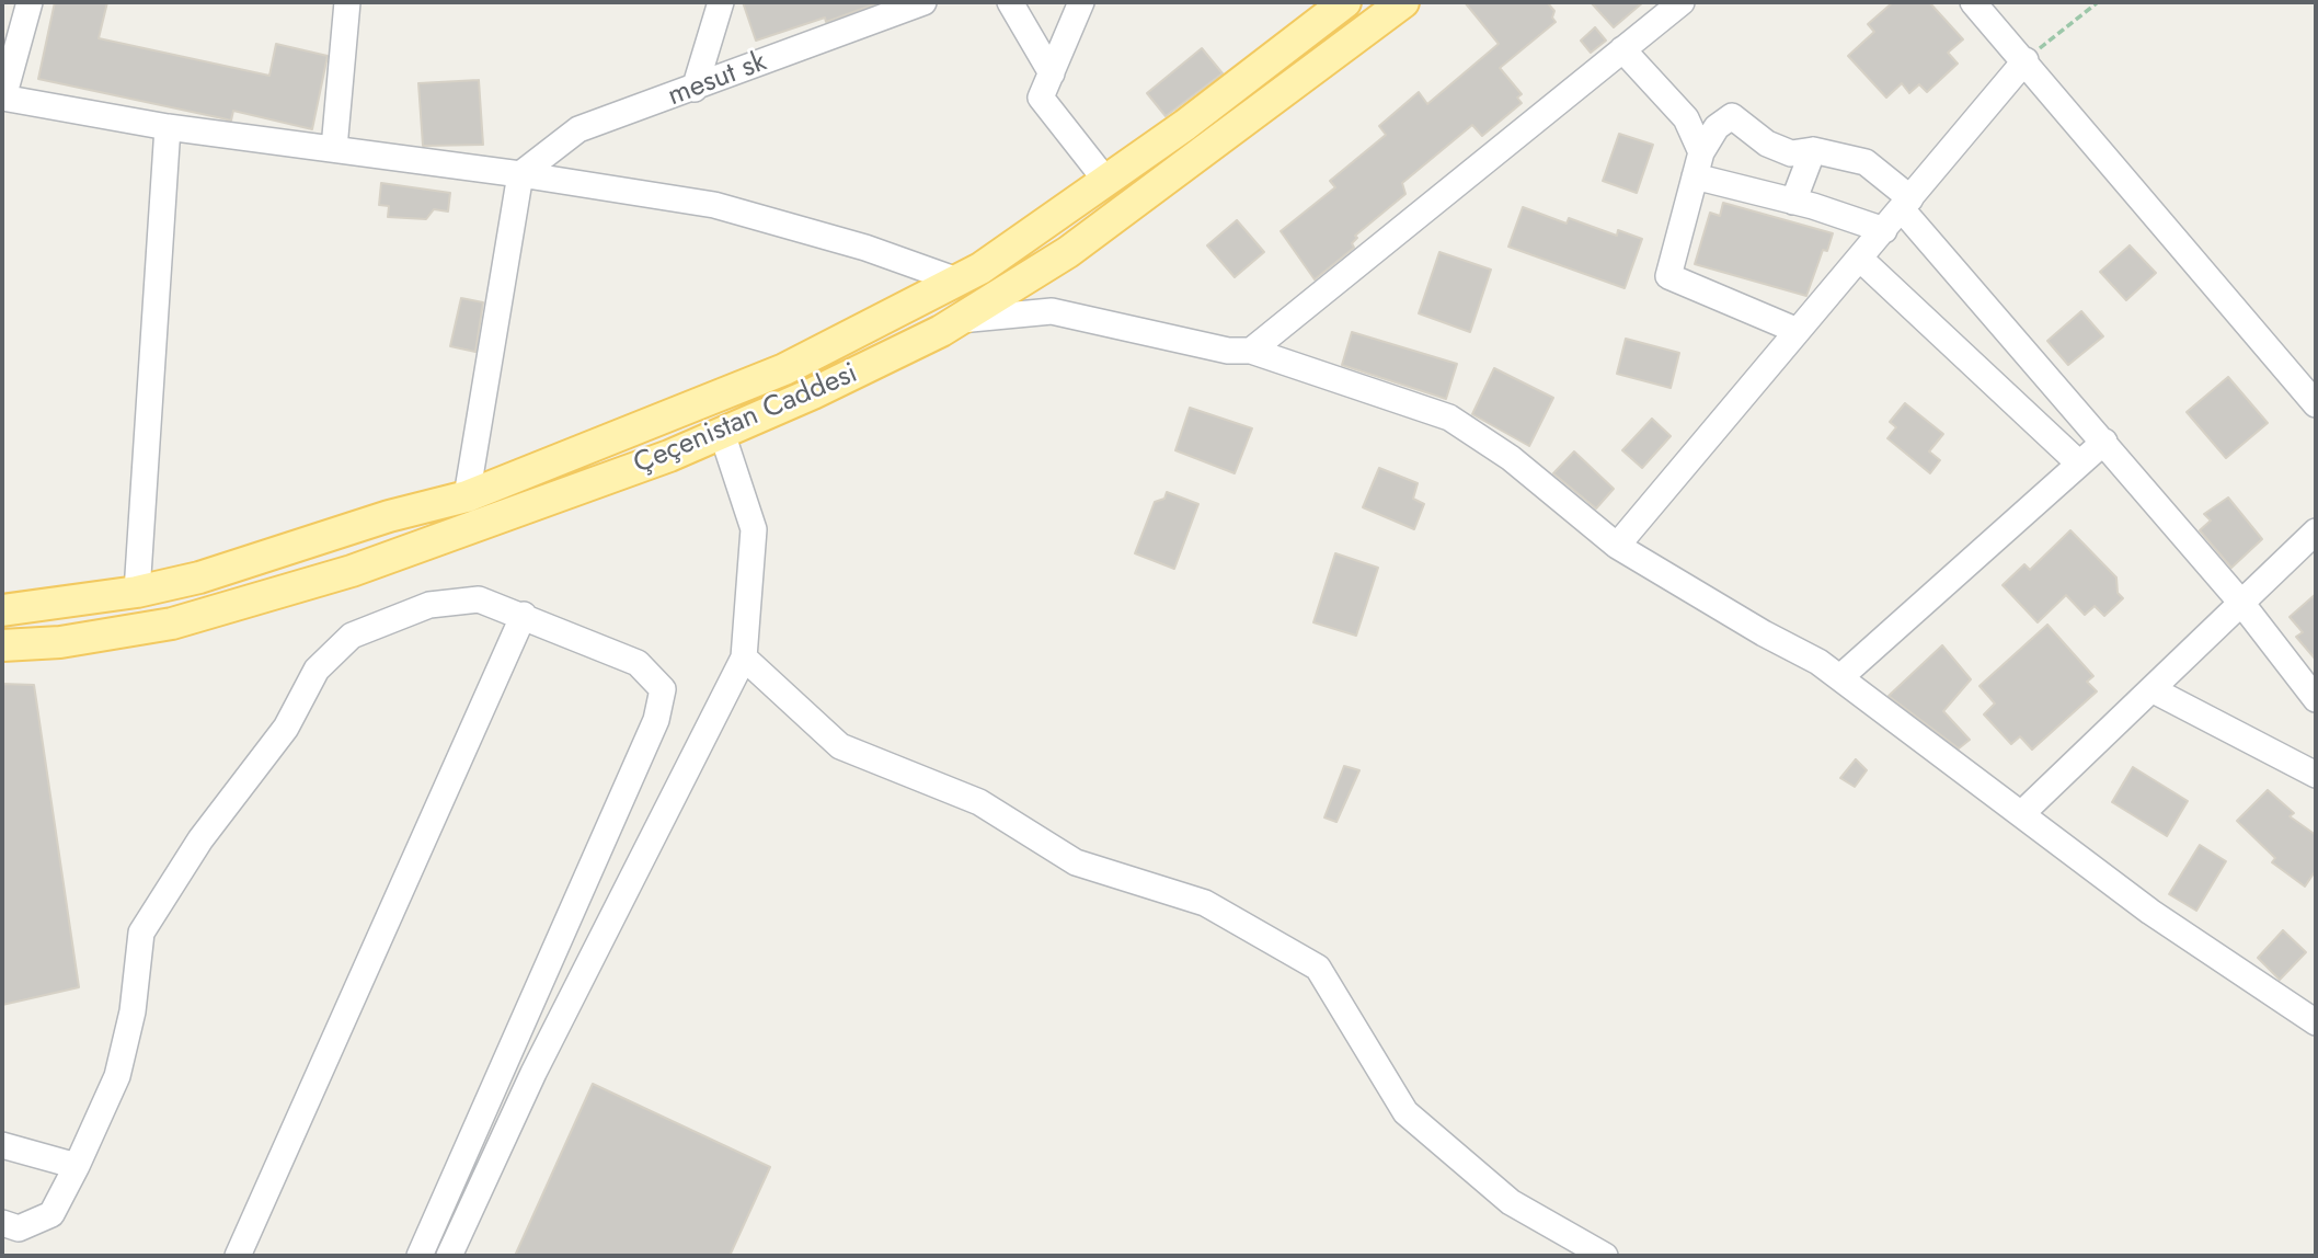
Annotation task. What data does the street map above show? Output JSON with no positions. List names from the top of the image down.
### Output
{
  "streets": {
    "main road": ["Çeçenistan Caddesi"],
    "street": ["mesut sk"]
  }
}
